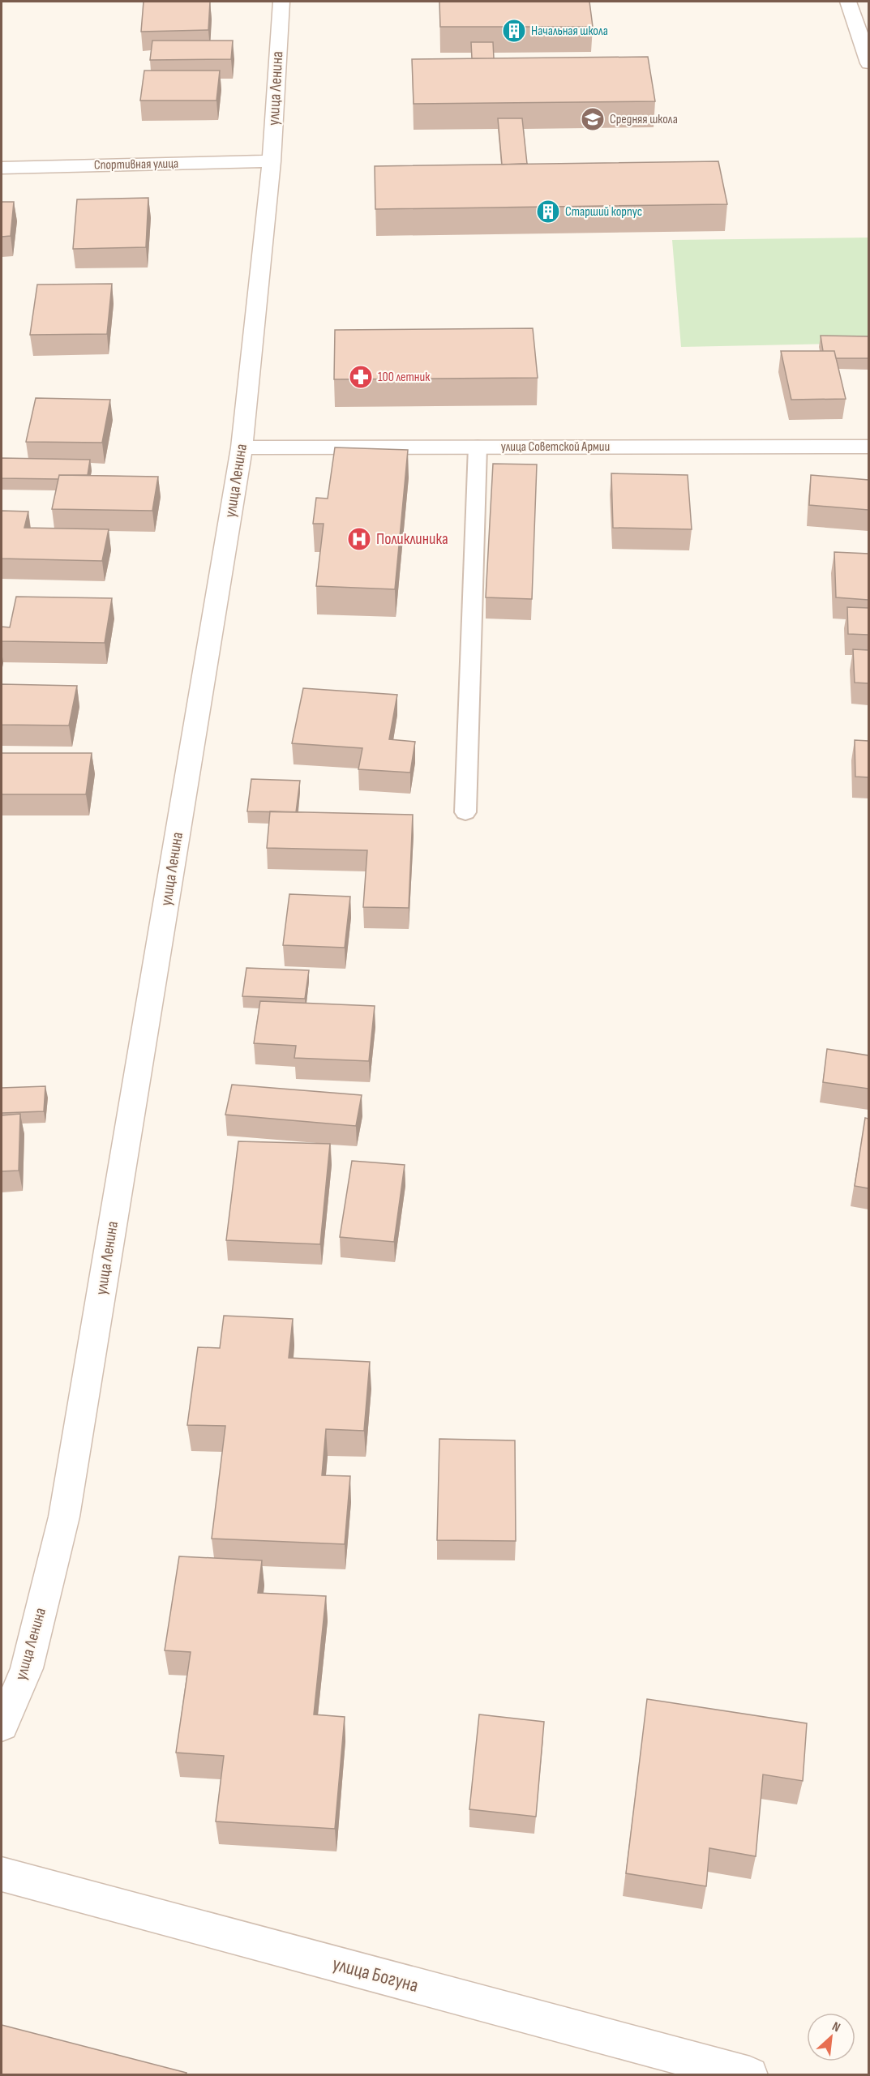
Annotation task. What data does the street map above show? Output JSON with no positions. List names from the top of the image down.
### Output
{
  "streets": {
    "street": [
      "улица Ленина",
      "Спортивная улица",
      "улица Советской Армии",
      "улица Богуна"
    ]
  },
  "crossings": [
    ["улица Ленина", "Спортивная улица"],
    ["улица Ленина", "улица Советской Армии"]
  ],
  "places": {
    "building": ["Начальная школа", "Старший корпус"],
    "school or university": ["Средняя школа"],
    "pharmacy": ["100 летник"],
    "hospital": ["Поликлиника"]
  },
  "north": "top right"
}
